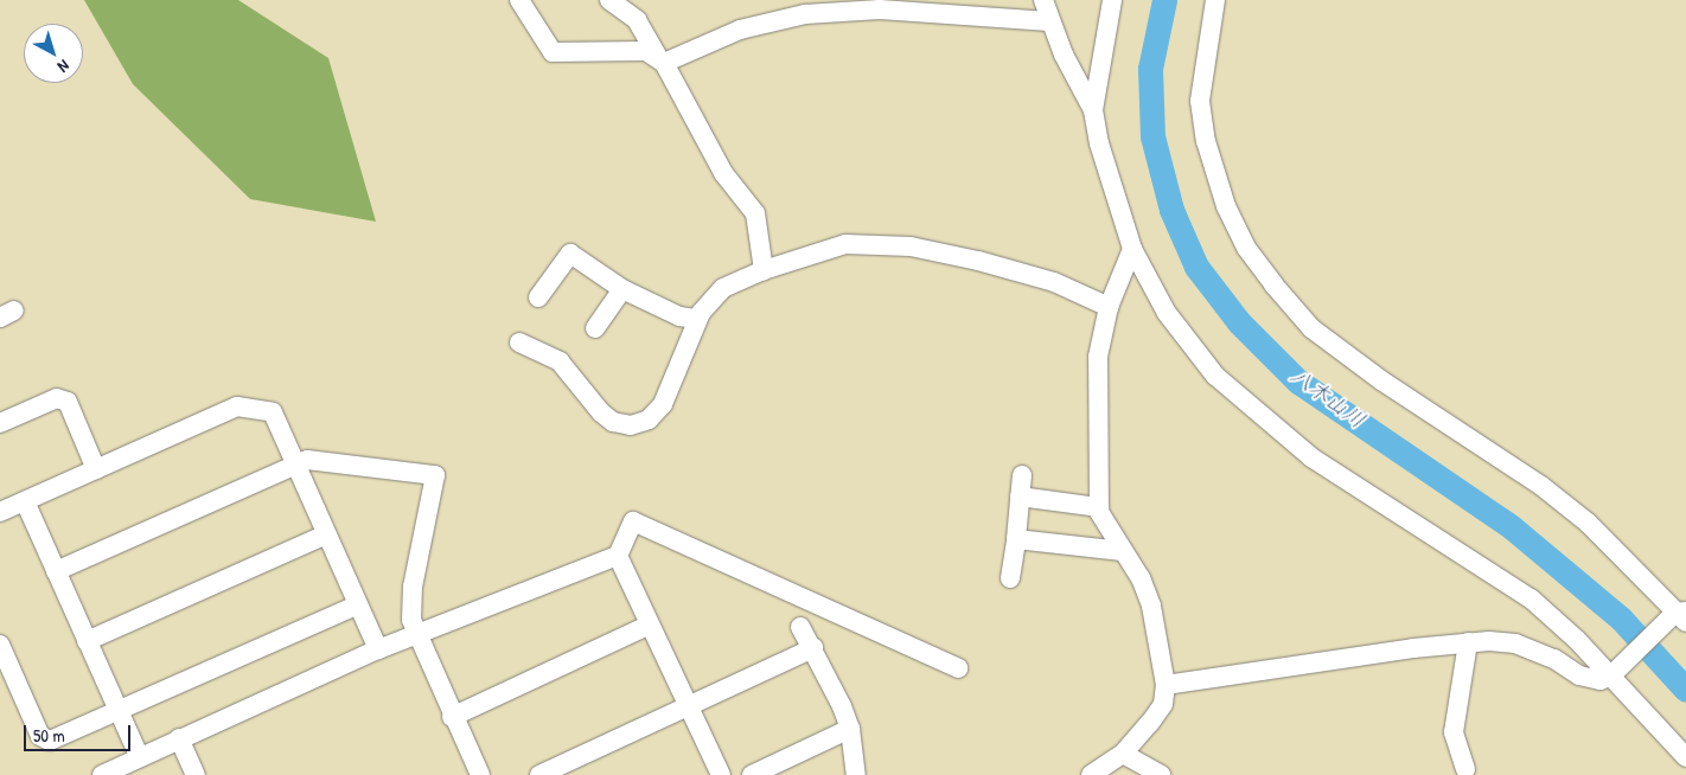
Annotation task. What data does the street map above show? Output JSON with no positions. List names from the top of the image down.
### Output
{
  "water": ["八木山川"],
  "scale_bar": "50 m",
  "north": "bottom right"
}
